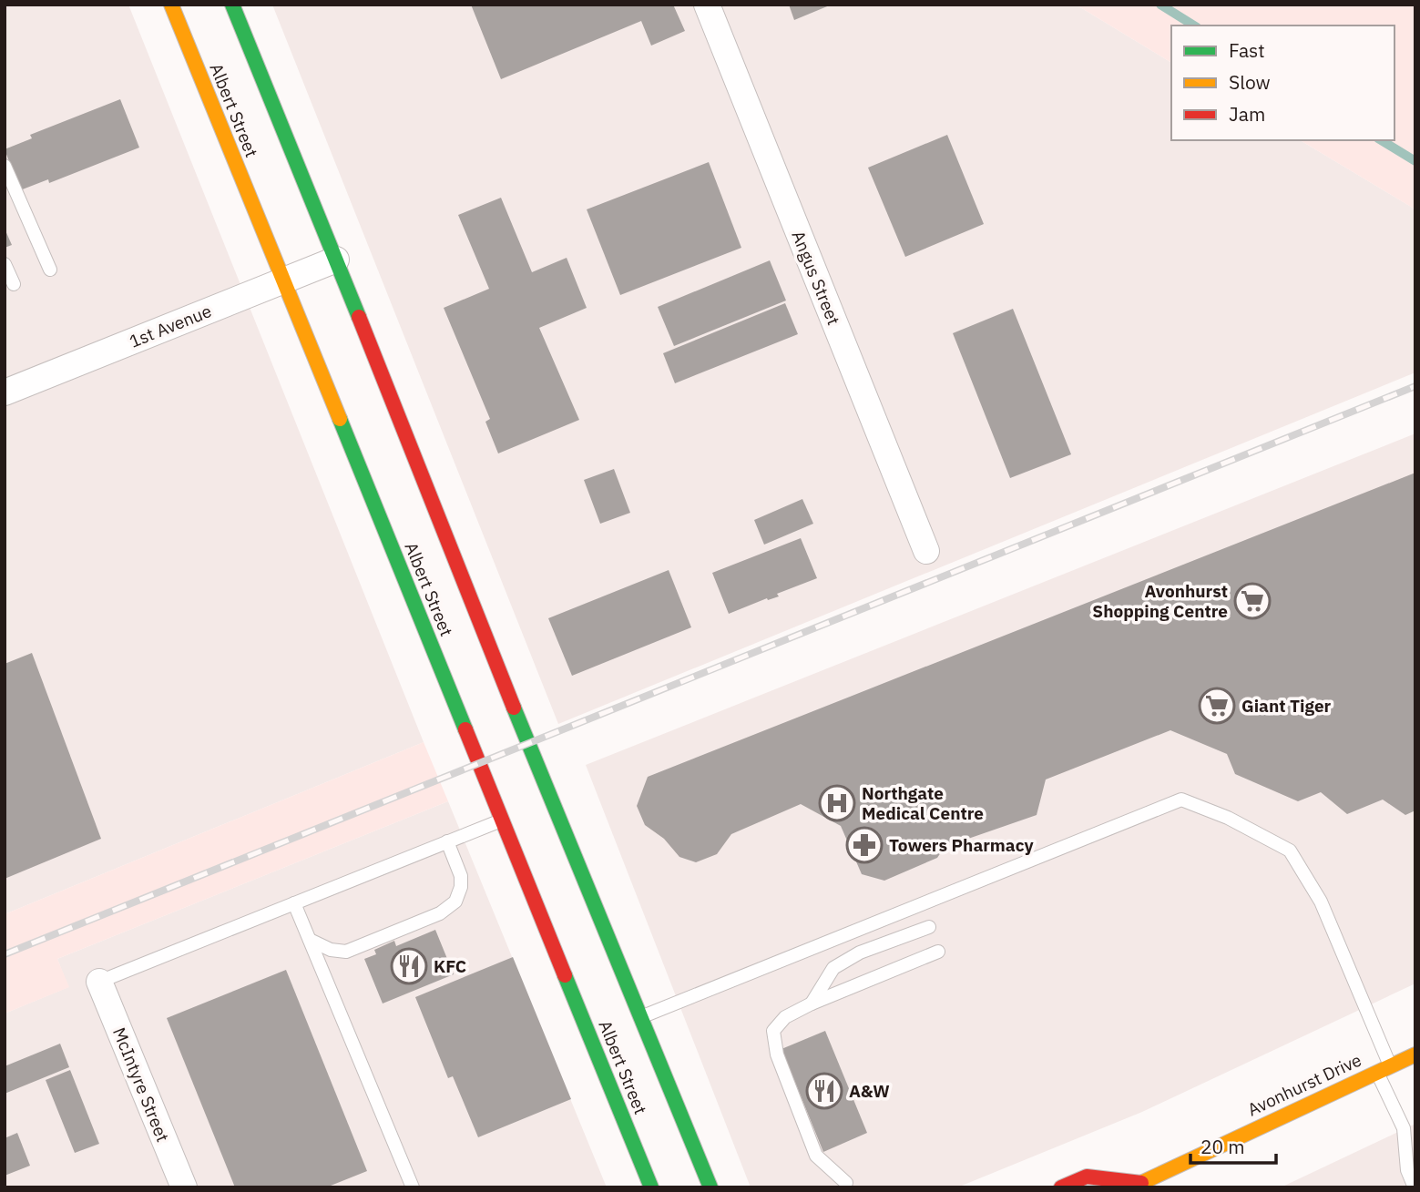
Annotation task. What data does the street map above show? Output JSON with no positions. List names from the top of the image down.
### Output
{
  "streets": {
    "main road": ["Albert Street", "Avonhurst Drive"],
    "street": ["Angus Street", "1st Avenue", "McIntyre Street"]
  },
  "crossings": [
    ["Albert Street", "1st Avenue"]
  ],
  "places": {
    "supermarket": ["Avonhurst Shopping Centre", "Giant Tiger"],
    "hospital": ["Northgate Medical Centre"],
    "pharmacy": ["Towers Pharmacy"],
    "restaurant": ["KFC", "A&W"]
  },
  "legend": ["Fast", "Slow", "Jam"],
  "scale_bar": "20 m"
}
